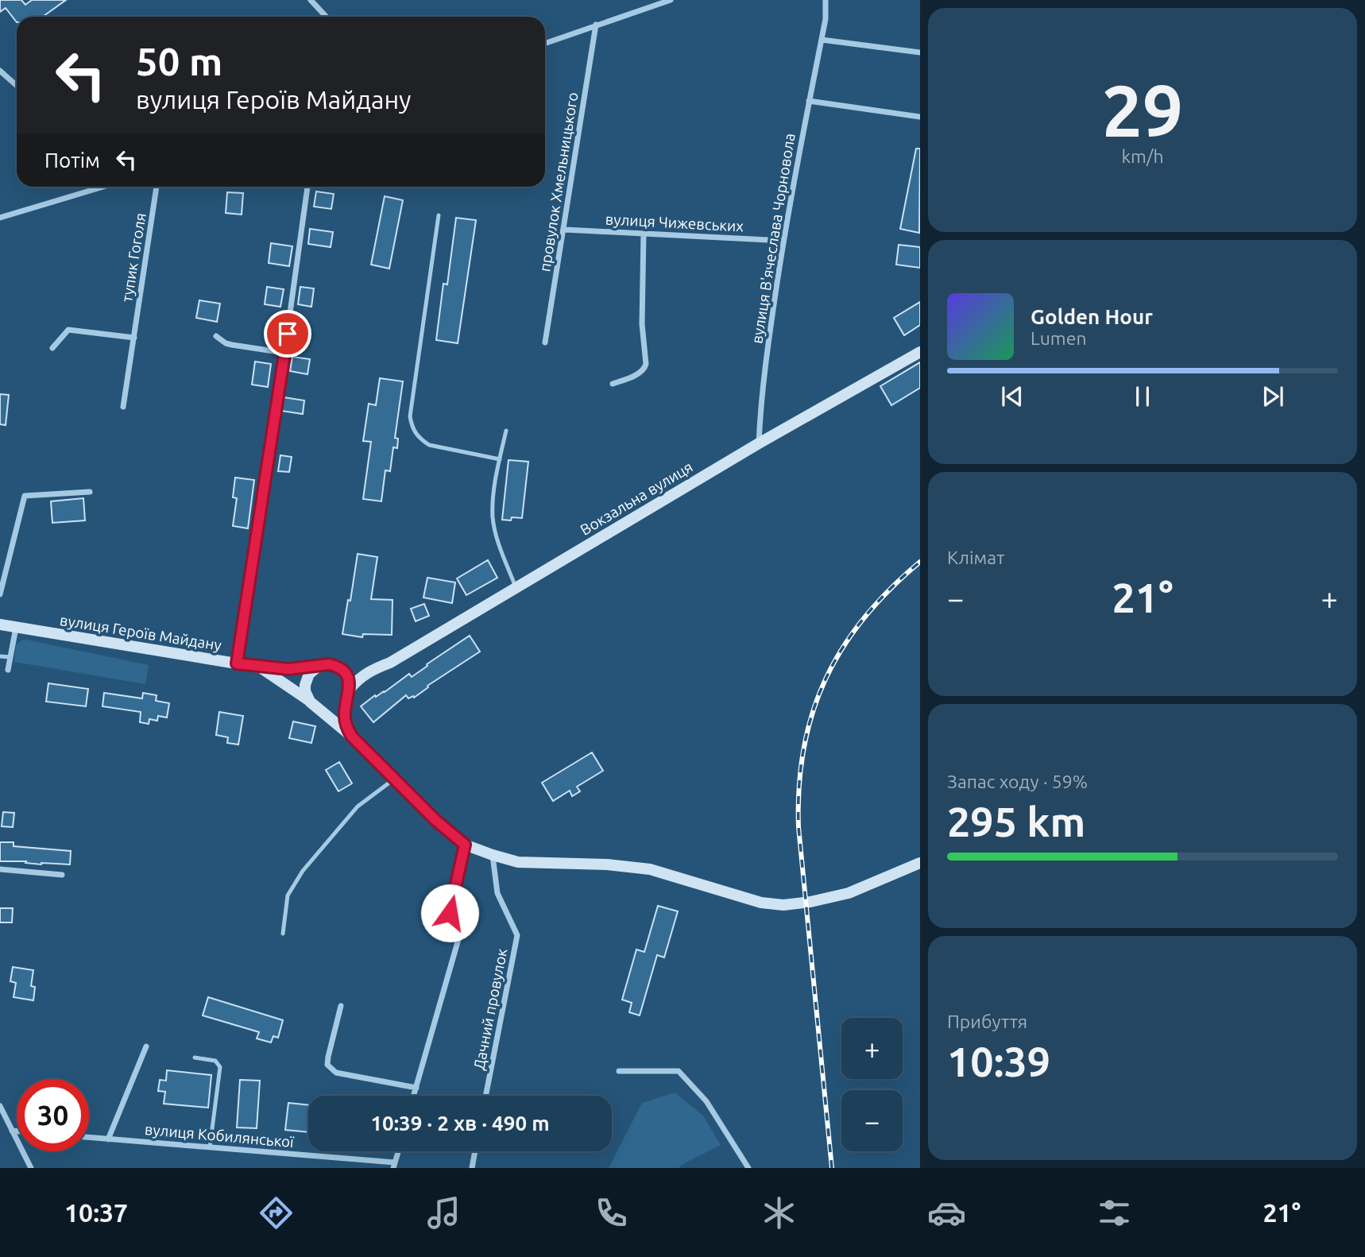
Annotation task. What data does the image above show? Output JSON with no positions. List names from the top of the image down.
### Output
{
  "streets": {
    "street": [
      "провулок Хмельницького",
      "вулиця Чижевських",
      "вулиця В'ячеслава Чорновола",
      "тупик Гоголя",
      "Вокзальна вулиця",
      "вулиця Героїв Майдану",
      "Дачний провулок",
      "вулиця Кобилянської"
    ]
  },
  "crossings": [
    ["провулок Хмельницького", "вулиця Чижевських"],
    ["вулиця Чижевських", "вулиця В'ячеслава Чорновола"],
    ["вулиця В'ячеслава Чорновола", "Вокзальна вулиця"],
    ["Вокзальна вулиця", "вулиця Героїв Майдану"],
    ["вулиця Героїв Майдану", "Дачний провулок"]
  ],
  "page": {
    "tile": [
      ["29", "km/h"],
      "Клімат",
      ["Запас ходу · 59%", "295 km"],
      ["Прибуття", "10:39"]
    ],
    "turn": ["50 m", "вулиця Героїв Майдану"],
    "then": "Потім",
    "song": ["Golden Hour", "Lumen"],
    "heat": ["−", "21°", "+"],
    "map_buttons": ["+", "−"],
    "limit": "30",
    "trip": "10:39 · 2 хв · 490 m",
    "tabs": ["10:37", "21°"]
  }
}
